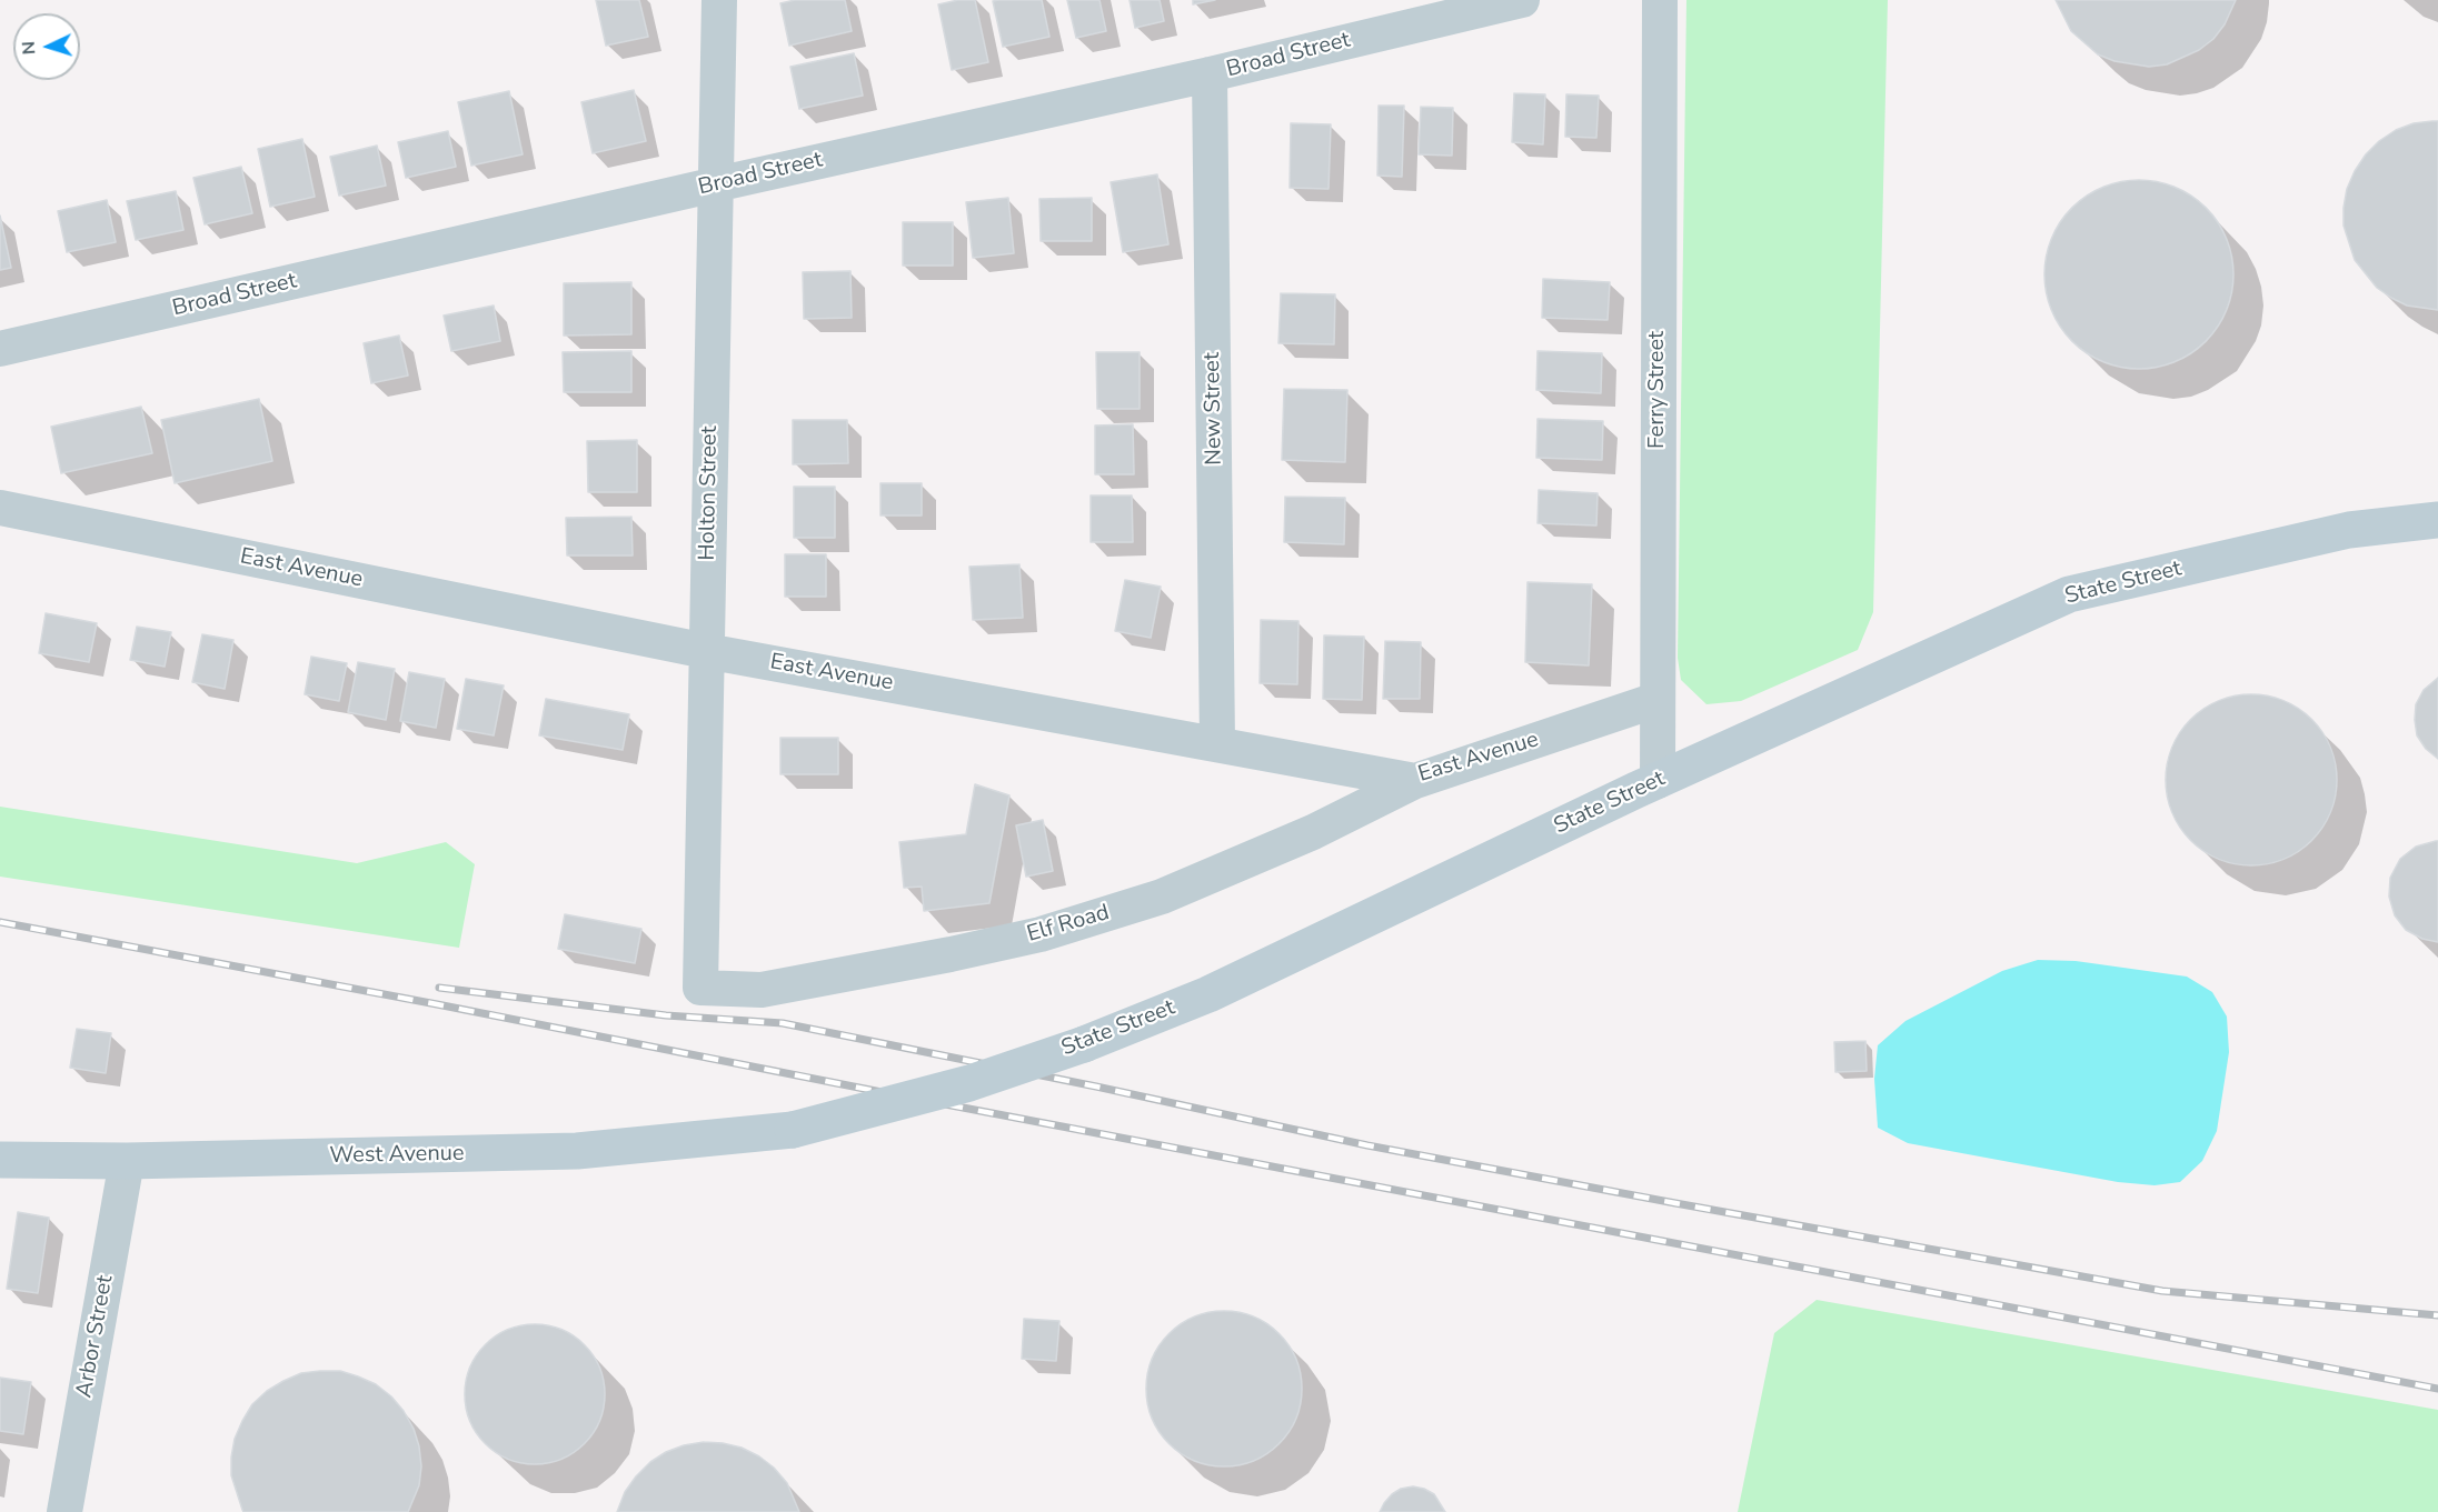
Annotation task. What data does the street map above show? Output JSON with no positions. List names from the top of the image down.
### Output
{
  "streets": {
    "street": [
      "Broad Street",
      "Ferry Street",
      "New Street",
      "Holton Street",
      "East Avenue",
      "State Street",
      "Elf Road",
      "West Avenue",
      "Arbor Street"
    ]
  },
  "crossings": [
    ["Broad Street", "New Street"],
    ["Broad Street", "Holton Street"],
    ["Ferry Street", "East Avenue"],
    ["Ferry Street", "State Street"],
    ["New Street", "East Avenue"],
    ["Holton Street", "East Avenue"],
    ["Holton Street", "Elf Road"],
    ["East Avenue", "Elf Road"],
    ["State Street", "West Avenue"],
    ["West Avenue", "Arbor Street"]
  ],
  "north": "left"
}
